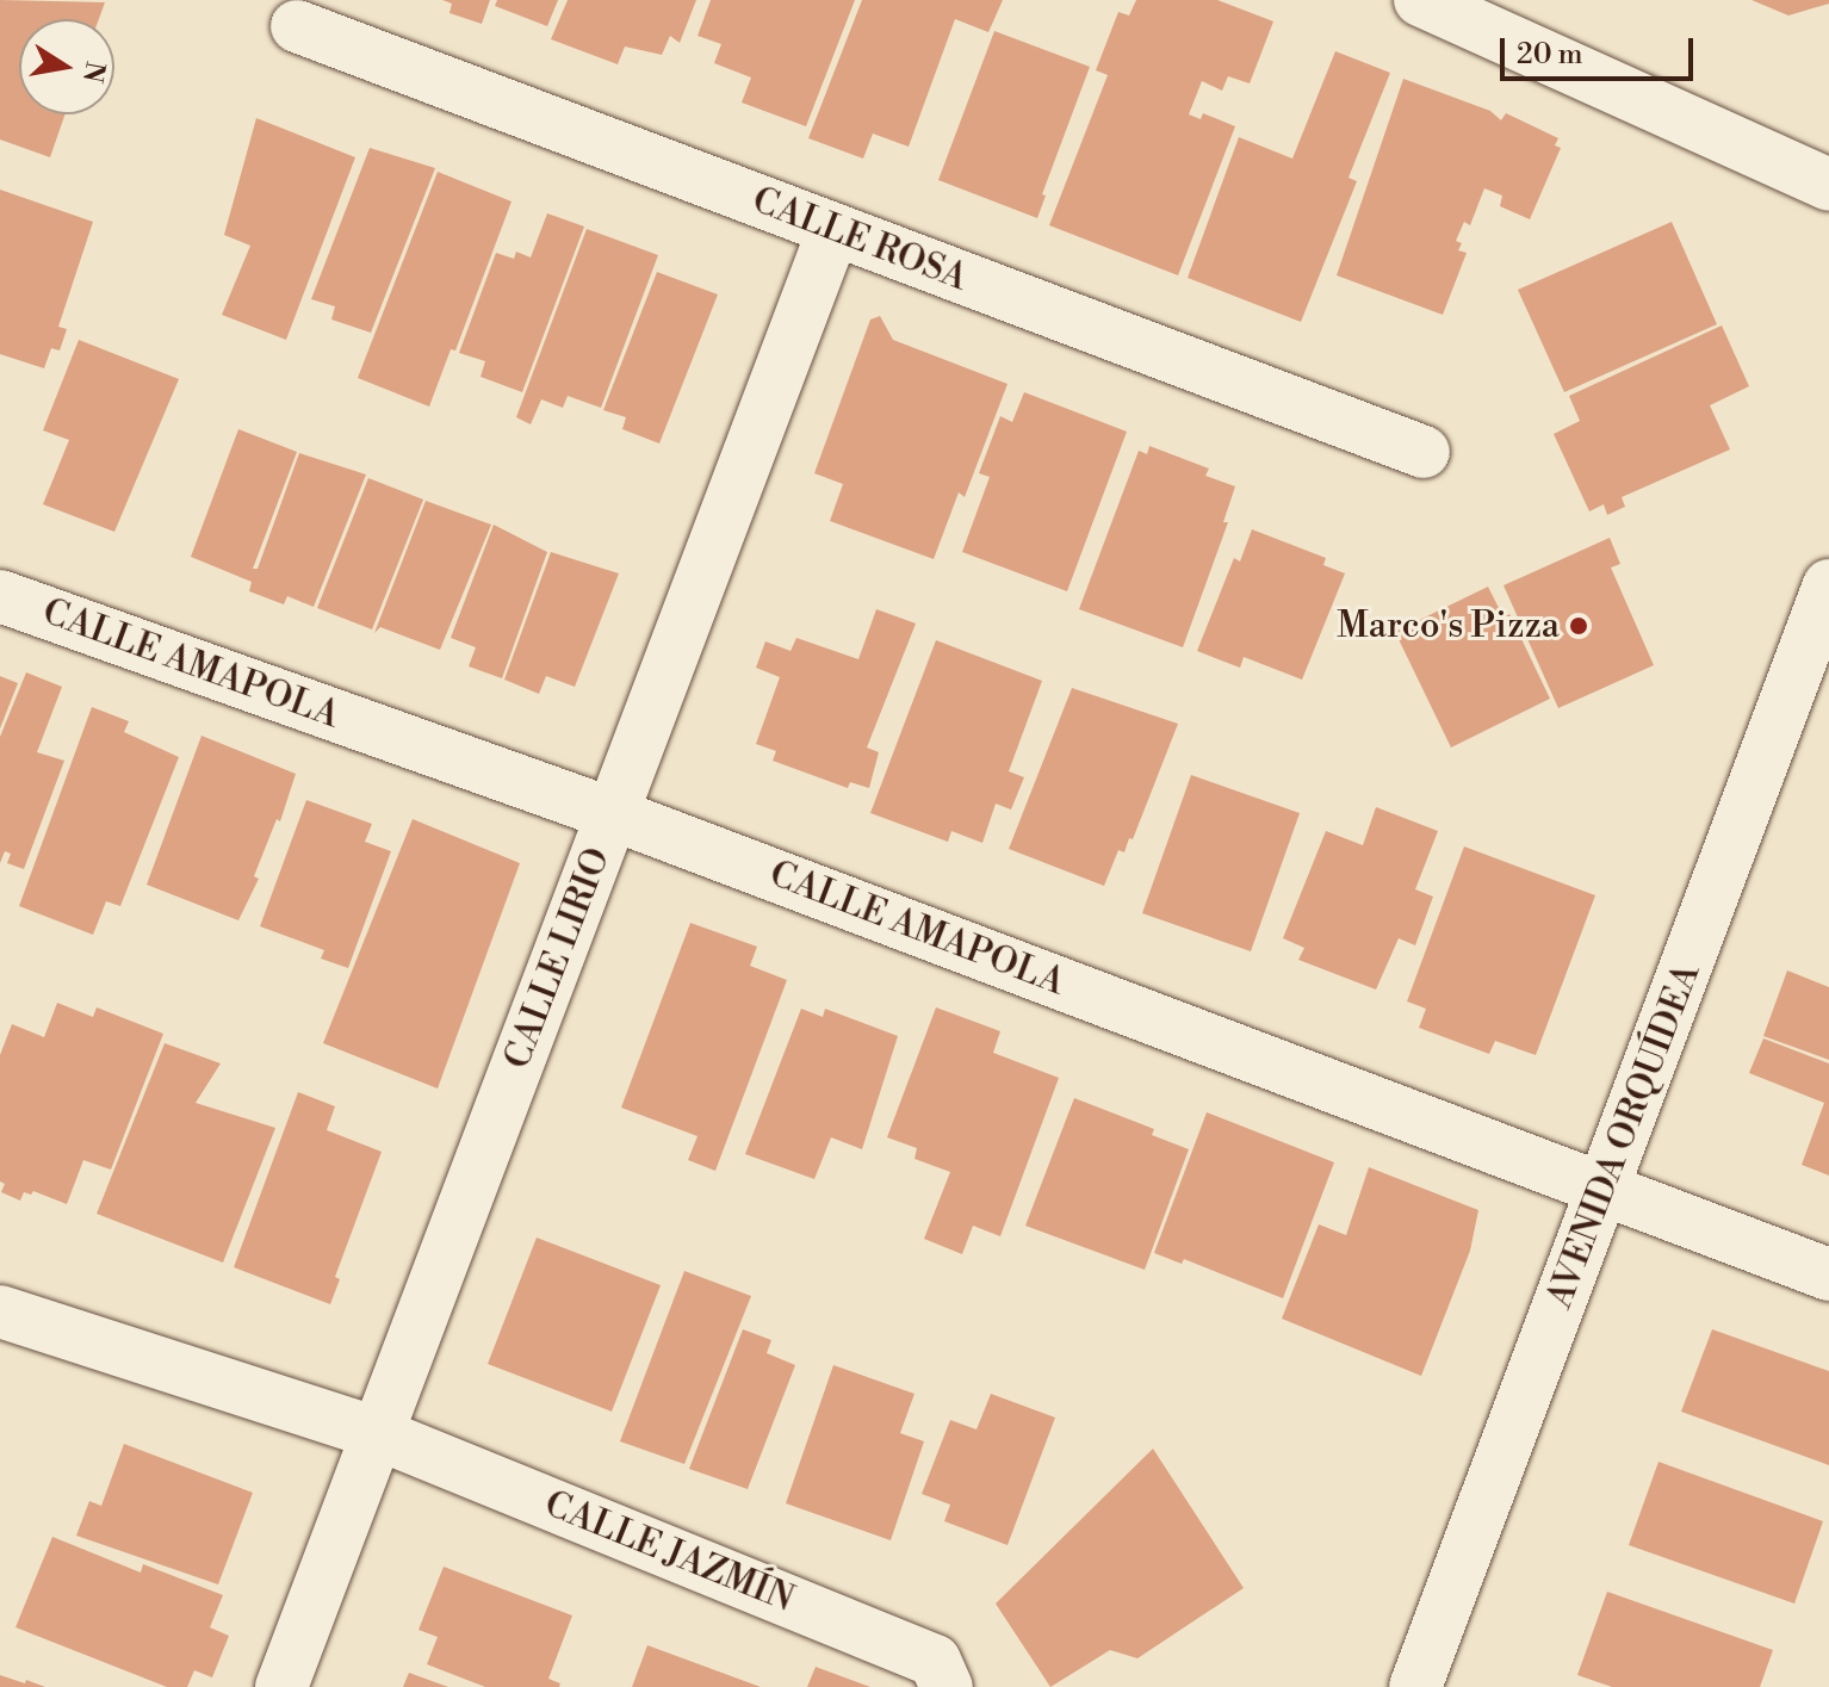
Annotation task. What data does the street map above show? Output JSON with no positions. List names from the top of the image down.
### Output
{
  "streets": {
    "street": [
      "CALLE ROSA",
      "CALLE AMAPOLA",
      "CALLE LIRIO",
      "AVENIDA ORQUÍDEA",
      "CALLE JAZMÍN"
    ]
  },
  "crossings": [
    ["CALLE ROSA", "CALLE LIRIO"],
    ["CALLE AMAPOLA", "CALLE LIRIO"],
    ["CALLE AMAPOLA", "AVENIDA ORQUÍDEA"],
    ["CALLE LIRIO", "CALLE JAZMÍN"]
  ],
  "places": ["Marco's Pizza"],
  "scale_bar": "20 m",
  "north": "right"
}
